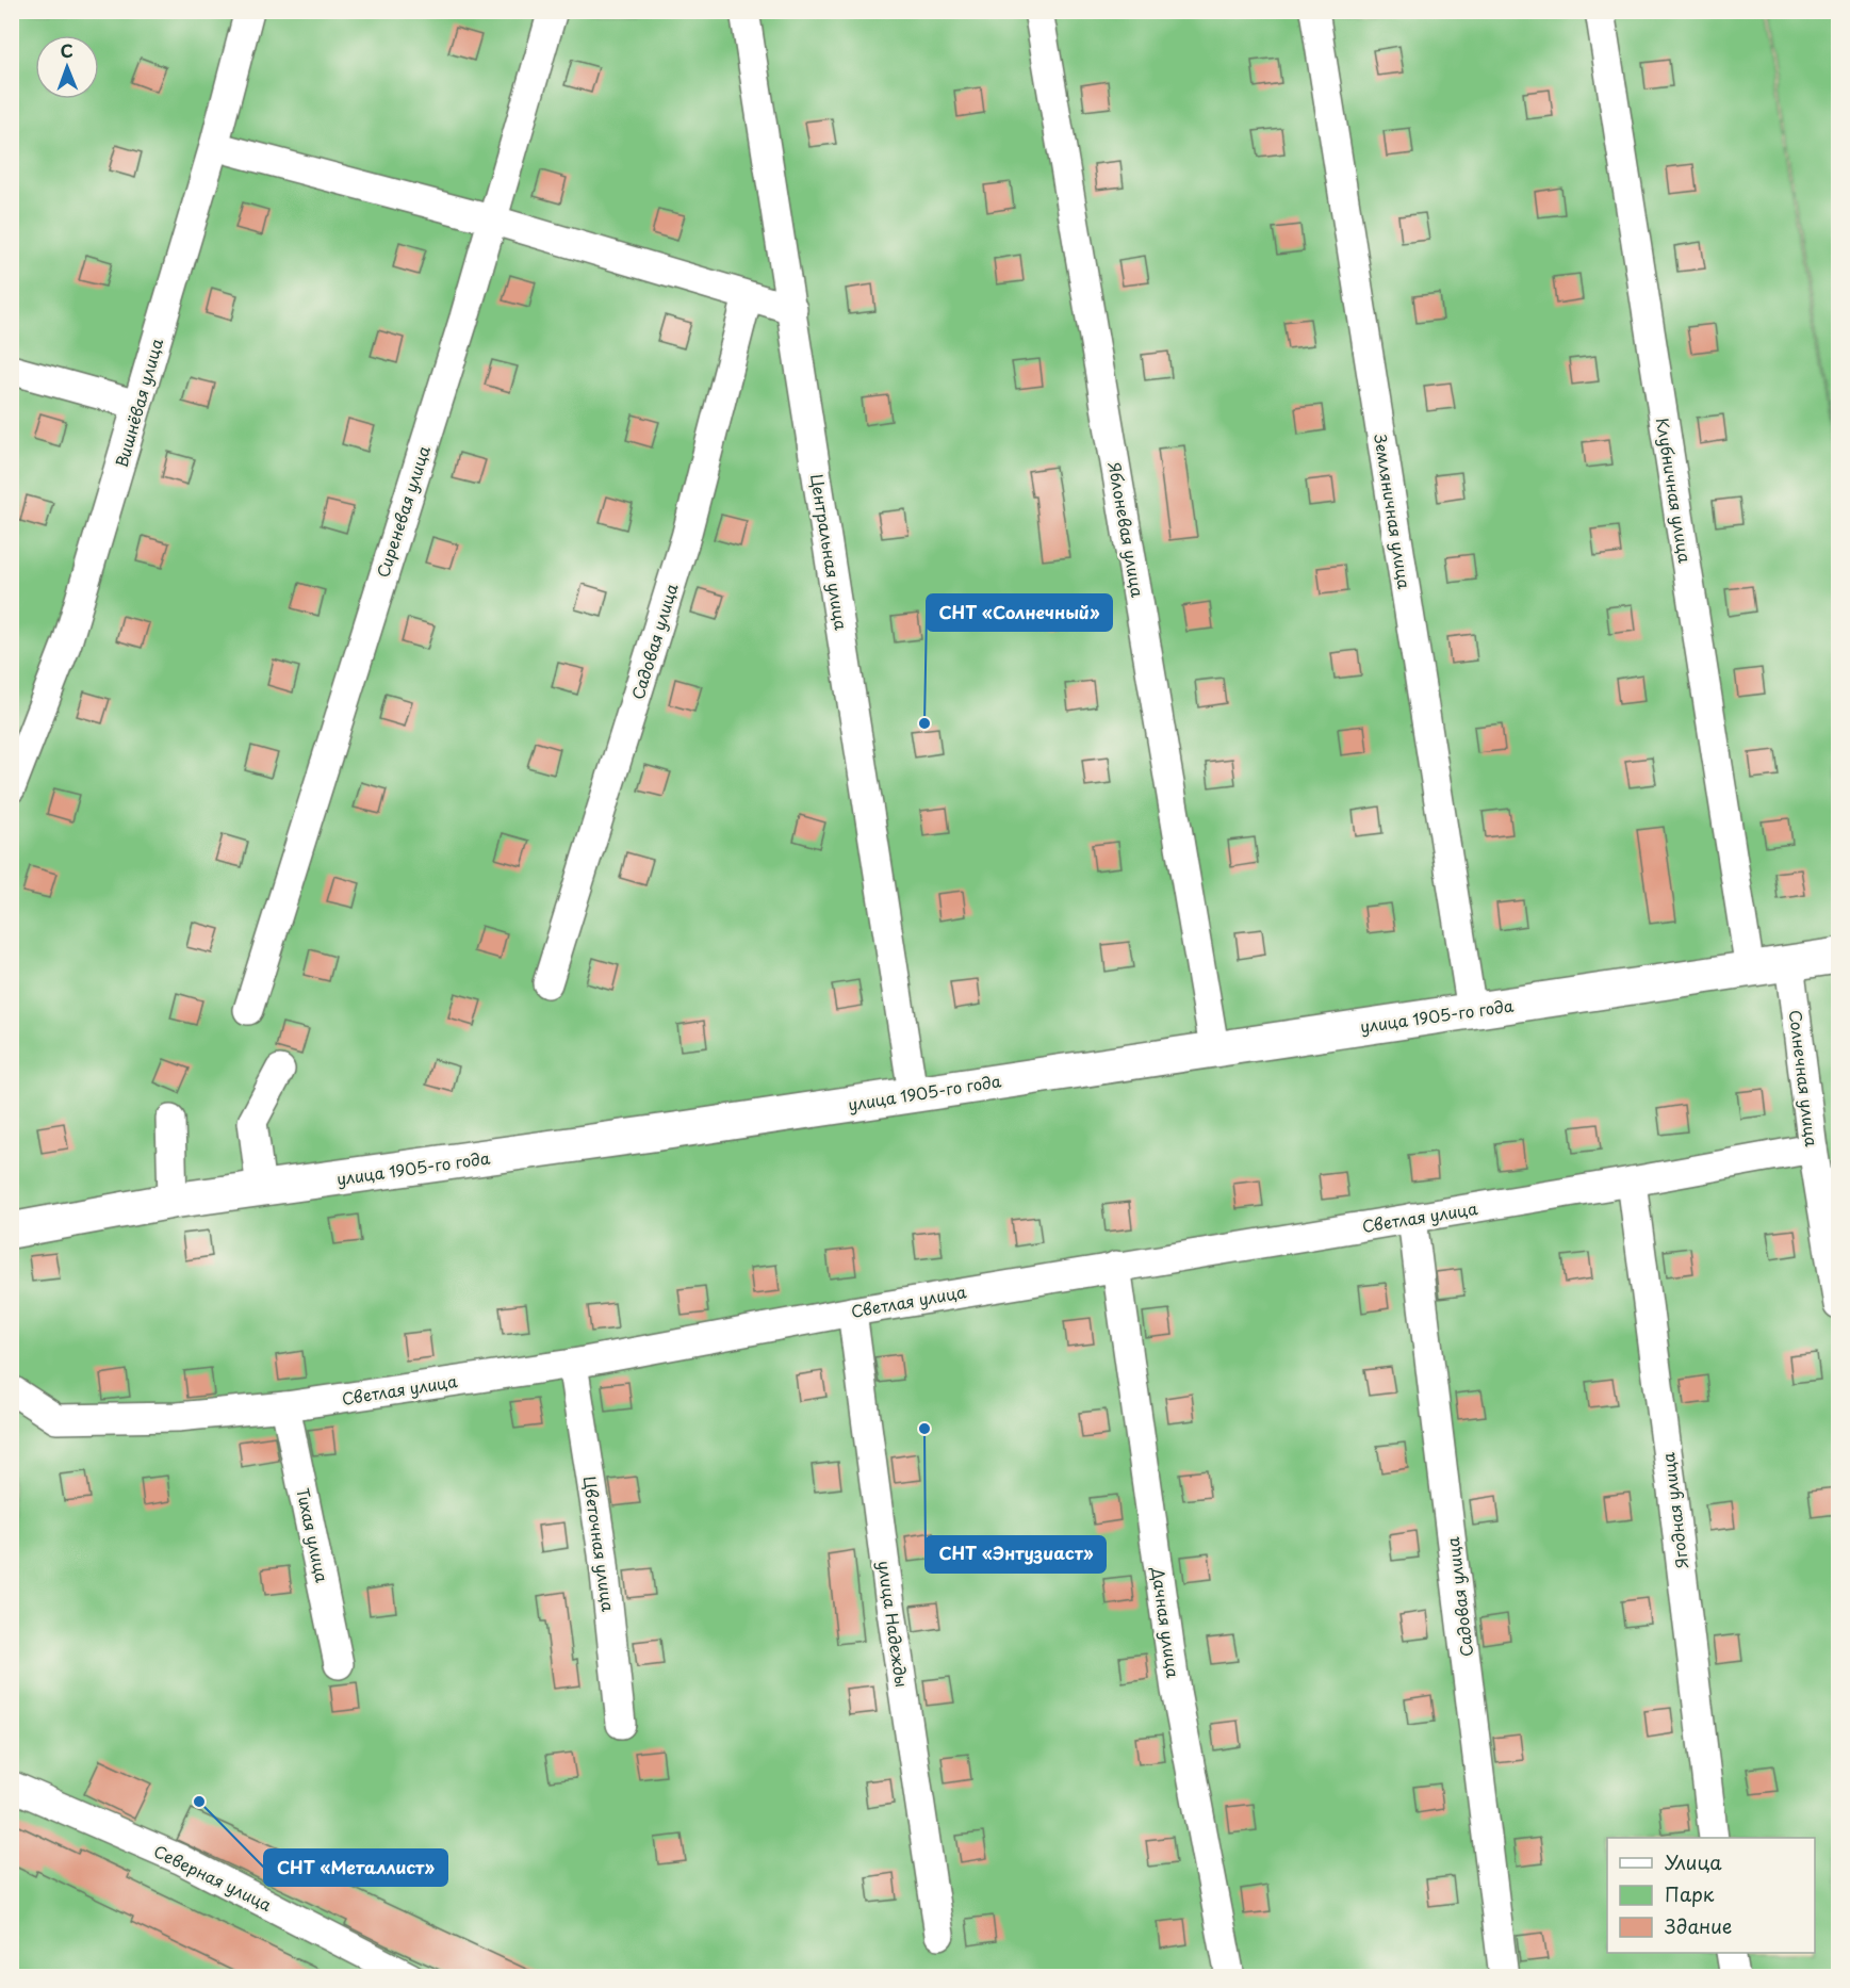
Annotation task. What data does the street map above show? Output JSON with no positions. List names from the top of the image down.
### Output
{
  "streets": {
    "street": [
      "Вишнёвая улица",
      "Клубничная улица",
      "Сиреневая улица",
      "Земляничная улица",
      "Яблоневая улица",
      "Центральная улица",
      "Садовая улица",
      "улица 1905-го года",
      "Солнечная улица",
      "Светлая улица",
      "Ягодная улица",
      "Тихая улица",
      "Цветочная улица",
      "Дачная улица",
      "улица Надежды",
      "Северная улица"
    ]
  },
  "crossings": [
    ["Клубничная улица", "улица 1905-го года"],
    ["Земляничная улица", "улица 1905-го года"],
    ["Яблоневая улица", "улица 1905-го года"],
    ["Центральная улица", "улица 1905-го года"],
    ["Садовая улица", "Светлая улица"],
    ["улица 1905-го года", "Солнечная улица"],
    ["Солнечная улица", "Светлая улица"],
    ["Светлая улица", "Ягодная улица"],
    ["Светлая улица", "Тихая улица"],
    ["Светлая улица", "Цветочная улица"],
    ["Светлая улица", "Дачная улица"],
    ["Светлая улица", "улица Надежды"]
  ],
  "places": ["СНТ «Солнечный»", "СНТ «Энтузиаст»", "СНТ «Металлист»"],
  "legend": ["Улица", "Парк", "Здание"],
  "north": "top"
}
